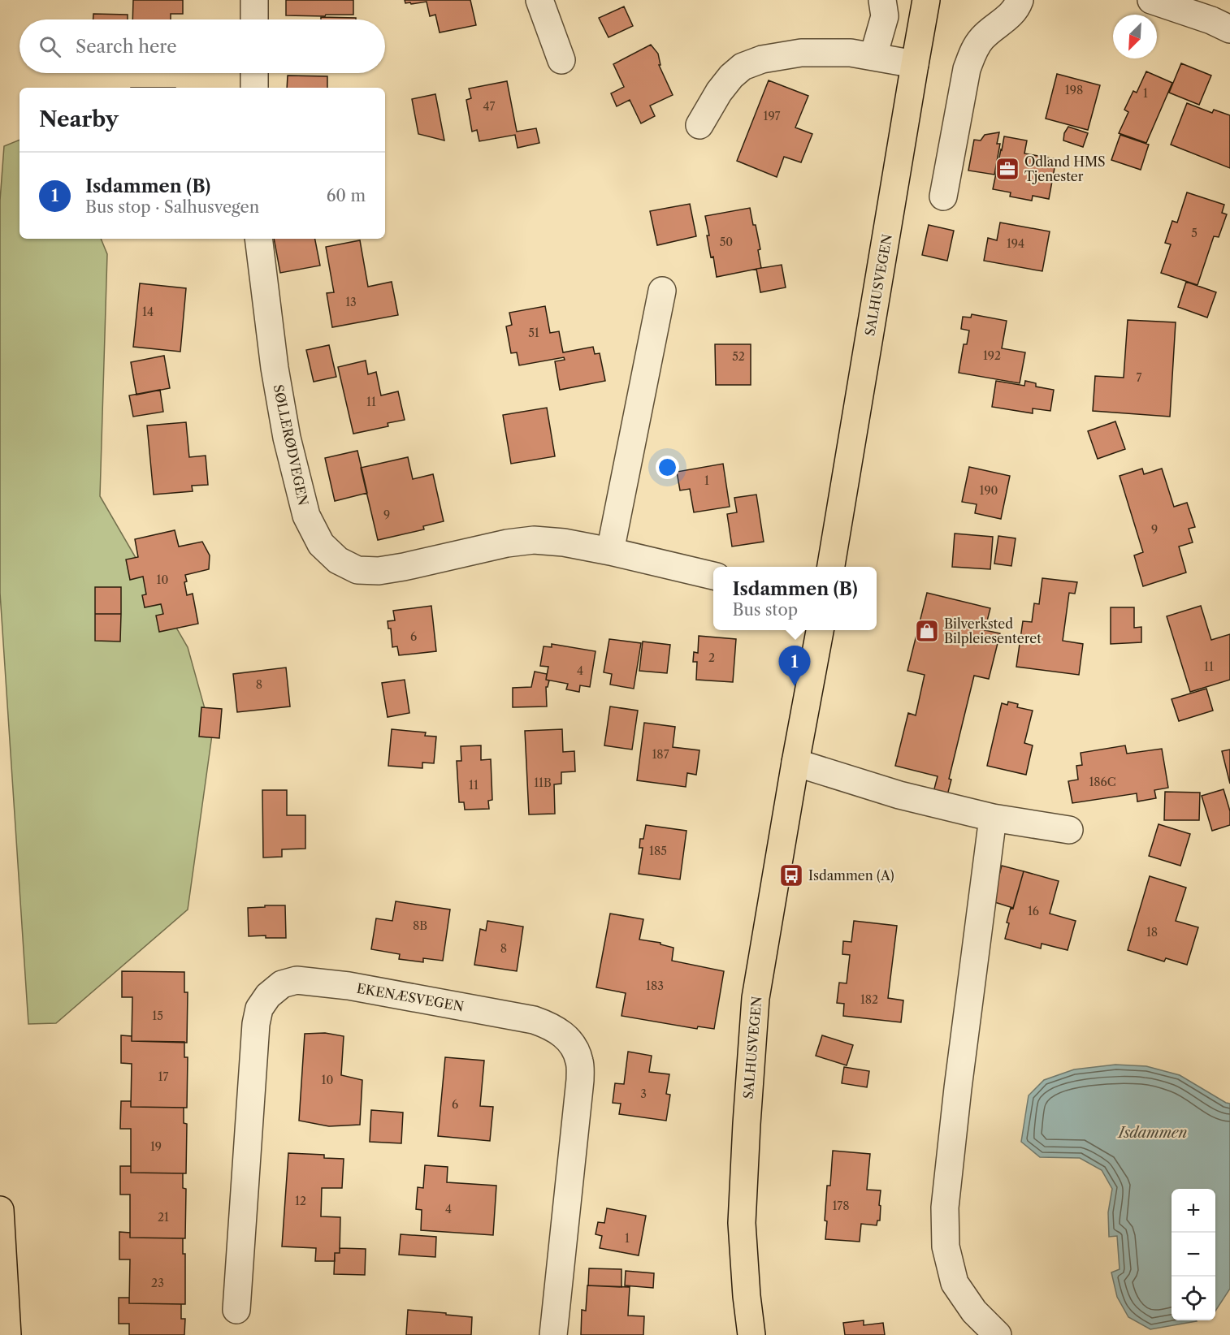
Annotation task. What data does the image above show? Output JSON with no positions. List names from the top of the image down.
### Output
{
  "streets": {
    "main road": ["SALHUSVEGEN"],
    "street": ["SØLLERØDVEGEN", "EKENÆSVEGEN"]
  },
  "water": ["Isdammen"],
  "places": {
    "office": ["Odland HMS Tjenester"],
    "shop": ["Bilverksted Bilpleiesenteret"],
    "bus stop": ["Isdammen (A)"]
  },
  "house_numbers": [
    "198",
    "1",
    "47",
    "197",
    "5",
    "50",
    "194",
    "13",
    "14",
    "51",
    "192",
    "52",
    "7",
    "11",
    "1",
    "190",
    "9",
    "9",
    "10",
    "6",
    "2",
    "11",
    "4",
    "8",
    "187",
    "186C",
    "11B",
    "11",
    "185",
    "16",
    "8B",
    "18",
    "8",
    "183",
    "182",
    "15",
    "17",
    "10",
    "3",
    "6",
    "19",
    "12",
    "178",
    "4",
    "21",
    "1",
    "23"
  ],
  "north": "bottom left",
  "page": {
    "search": "Search here",
    "heading": "Nearby",
    "list": [
      {
        "mark": "1",
        "name": "Isdammen (B)",
        "note": "Bus stop · Salhusvegen",
        "value": "60 m"
      }
    ],
    "popup": ["Isdammen (B)", "Bus stop"],
    "pins": "1",
    "map_buttons": ["+", "−"]
  }
}
